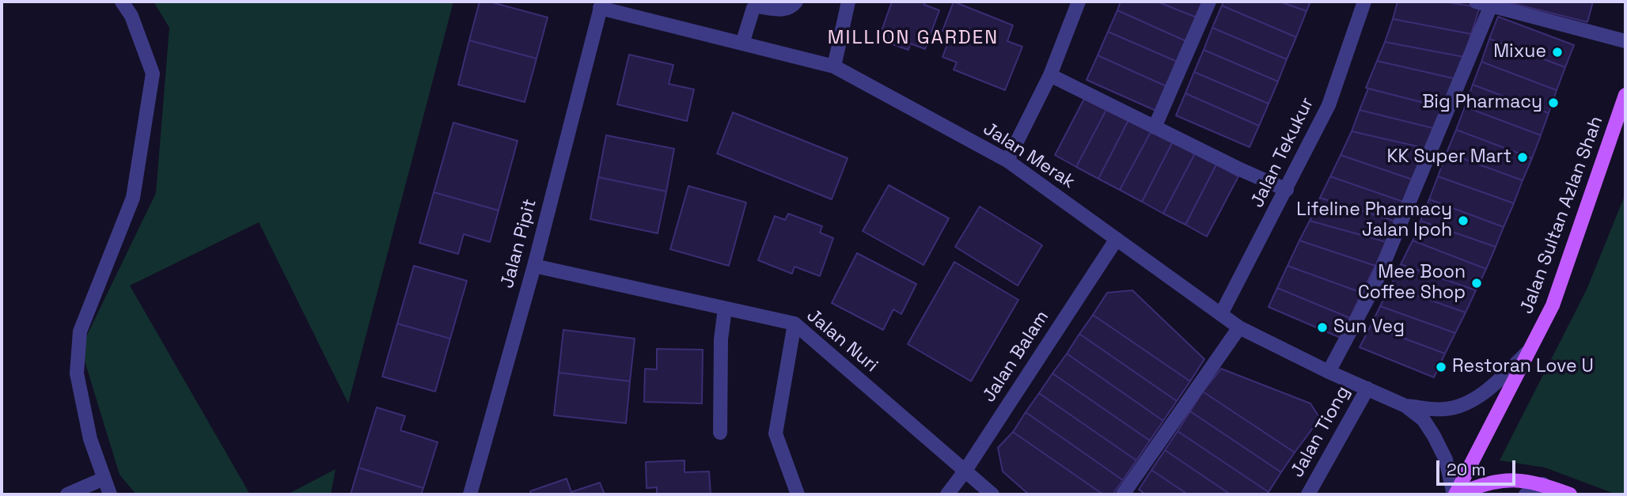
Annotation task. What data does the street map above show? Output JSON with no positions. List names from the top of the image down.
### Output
{
  "streets": {
    "main road": ["Jalan Sultan Azlan Shah"],
    "street": [
      "Jalan Tekukur",
      "Jalan Merak",
      "Jalan Pipit",
      "Jalan Nuri",
      "Jalan Balam",
      "Jalan Tiong"
    ]
  },
  "crossings": [
    ["Jalan Tekukur", "Jalan Merak"],
    ["Jalan Merak", "Jalan Sultan Azlan Shah"],
    ["Jalan Merak", "Jalan Pipit"],
    ["Jalan Merak", "Jalan Balam"],
    ["Jalan Merak", "Jalan Tiong"],
    ["Jalan Pipit", "Jalan Nuri"],
    ["Jalan Nuri", "Jalan Balam"]
  ],
  "districts": ["MILLION GARDEN"],
  "places": [
    "Mixue",
    "Big Pharmacy",
    "KK Super Mart",
    "Lifeline Pharmacy Jalan Ipoh",
    "Mee Boon Coffee Shop",
    "Sun Veg",
    "Restoran Love U"
  ],
  "scale_bar": "20 m"
}
